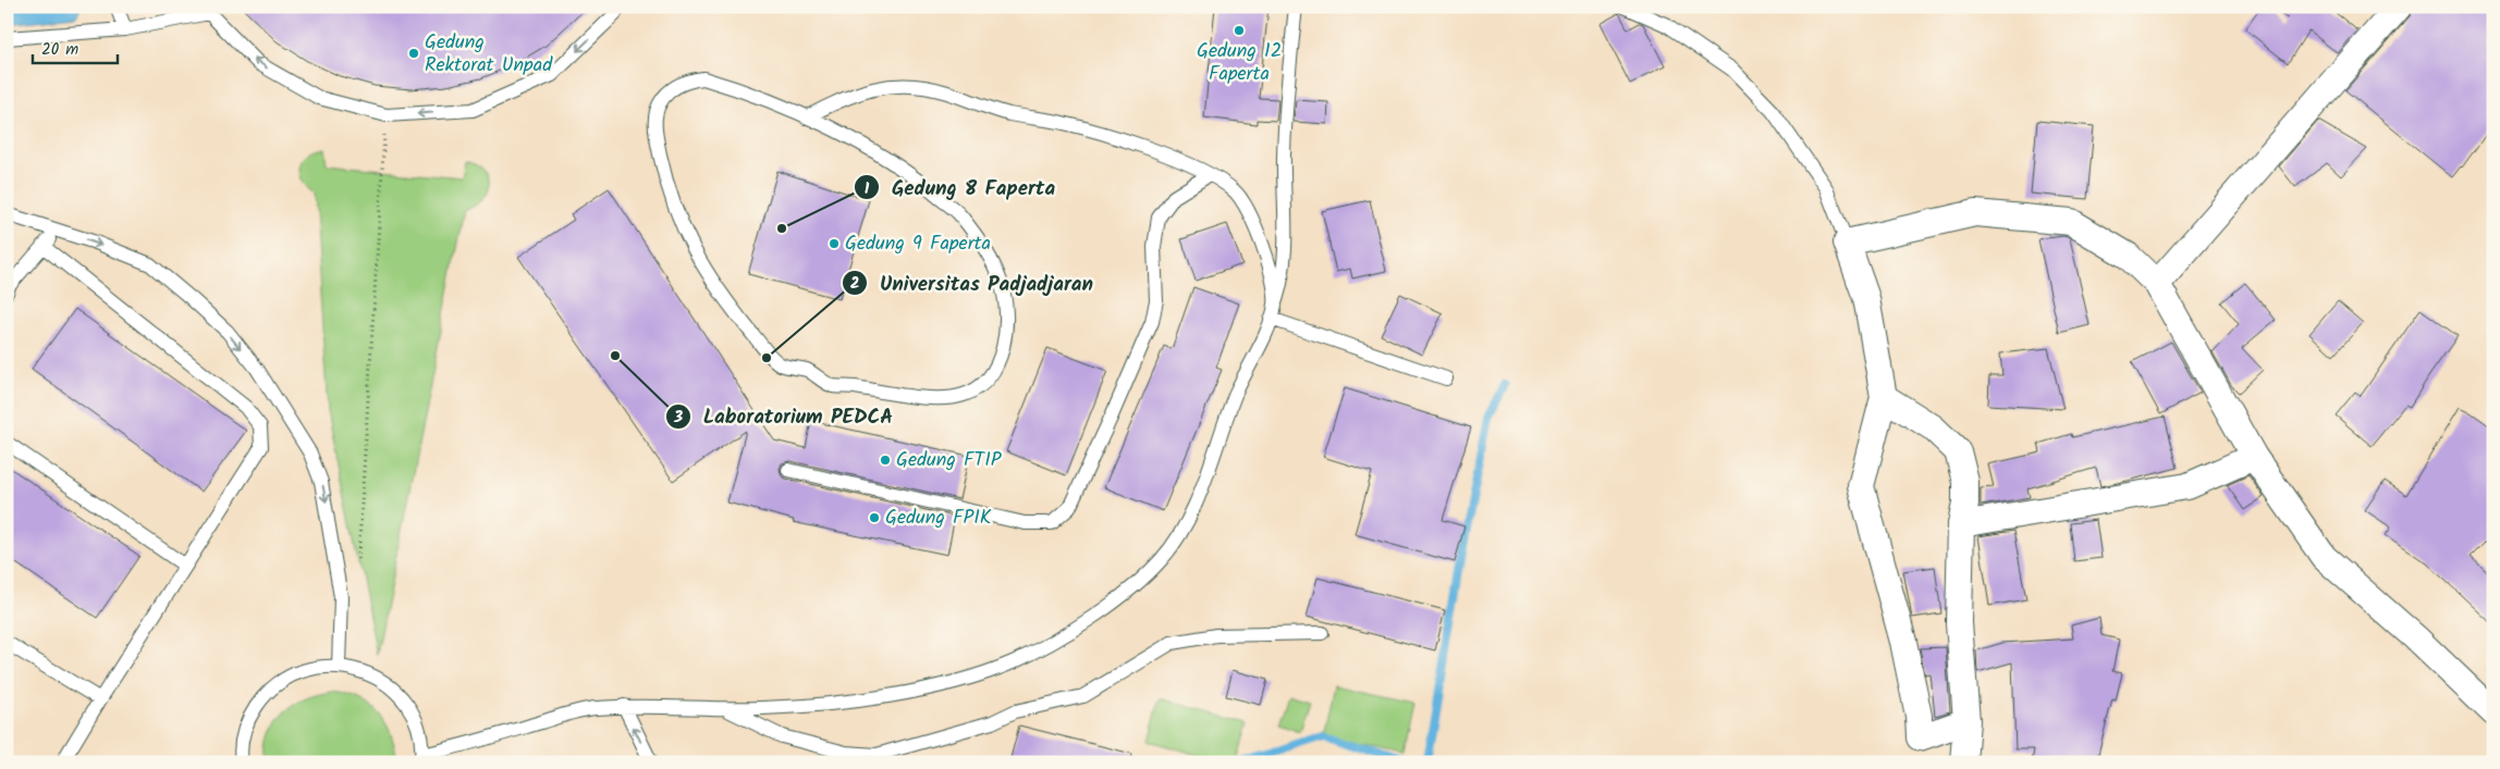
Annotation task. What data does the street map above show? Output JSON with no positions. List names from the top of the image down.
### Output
{
  "places": [
    "Gedung 12 Faperta",
    "Gedung Rektorat Unpad",
    "Gedung 8 Faperta",
    "Gedung 9 Faperta",
    "Laboratorium PEDCA",
    "Universitas Padjadjaran",
    "Gedung FTIP",
    "Gedung FPIK"
  ],
  "scale_bar": "20 m"
}
